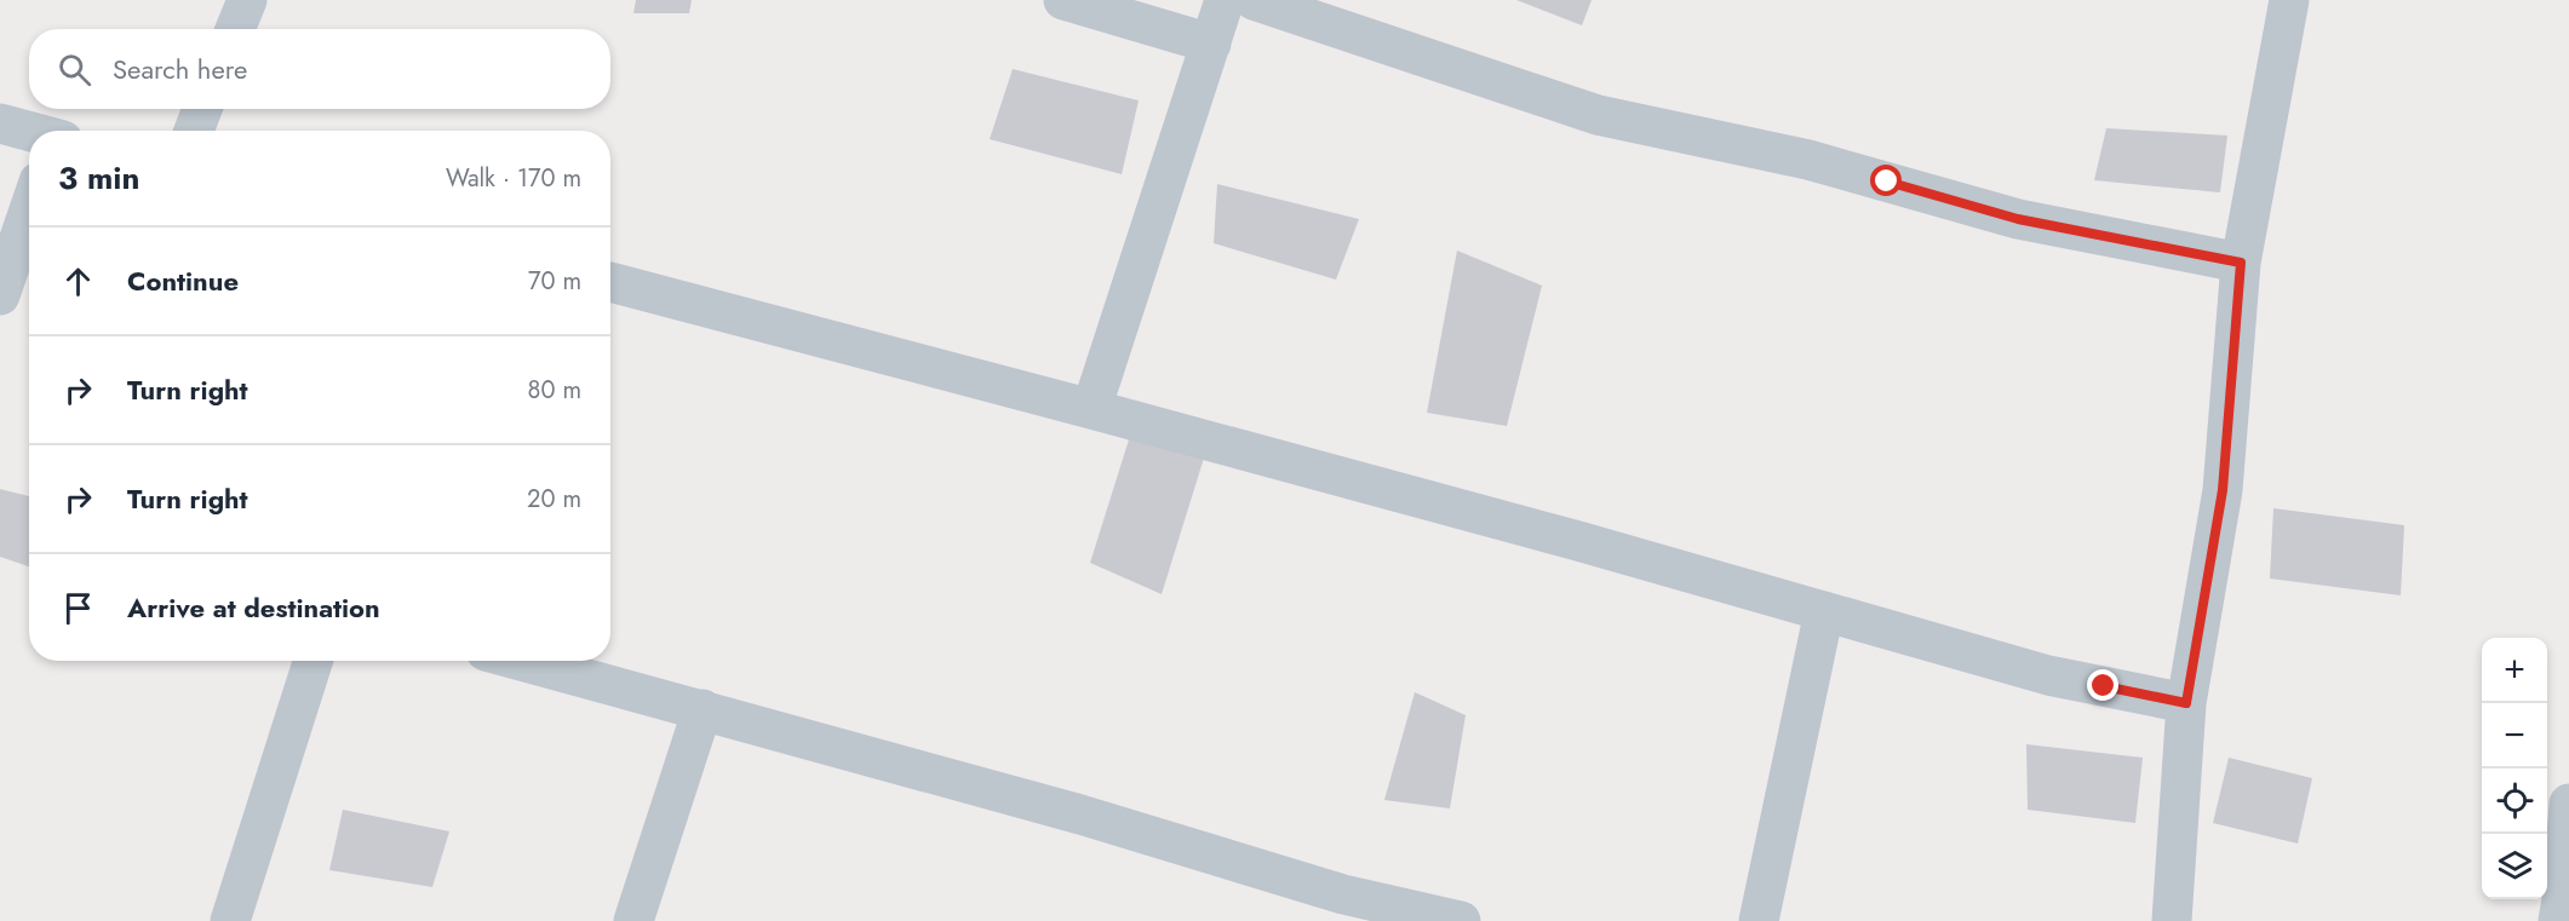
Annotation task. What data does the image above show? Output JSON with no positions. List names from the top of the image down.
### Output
{
  "page": {
    "search": "Search here",
    "heading": ["3 min", "Walk · 170 m"],
    "list": [
      ["Continue", "70 m"],
      ["Turn right", "80 m"],
      ["Turn right", "20 m"],
      "Arrive at destination"
    ],
    "map_buttons": ["+", "−"]
  }
}
